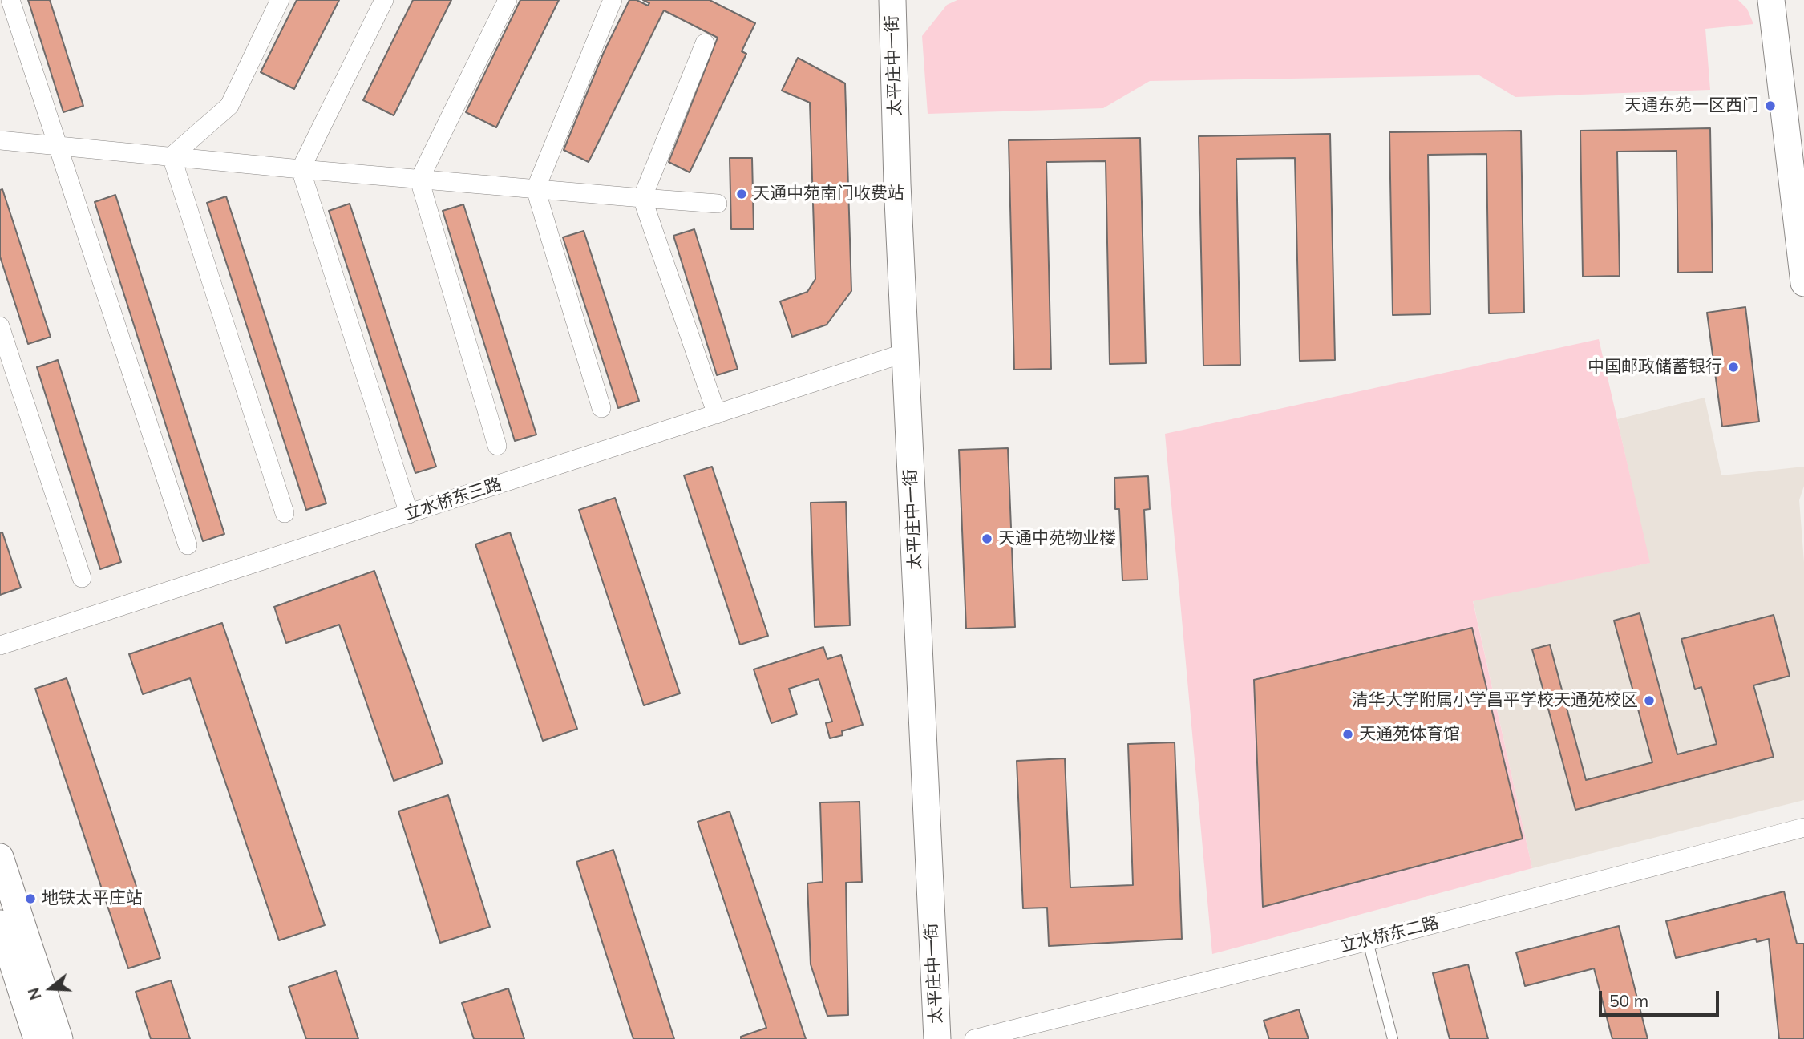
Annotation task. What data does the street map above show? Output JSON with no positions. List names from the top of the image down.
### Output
{
  "streets": {
    "street": ["太平庄中一街", "立水桥东三路", "立水桥东二路"]
  },
  "crossings": [
    ["太平庄中一街", "立水桥东三路"]
  ],
  "places": [
    "天通东苑一区西门",
    "天通中苑南门收费站",
    "中国邮政储蓄银行",
    "天通中苑物业楼",
    "清华大学附属小学昌平学校天通苑校区",
    "天通苑体育馆",
    "地铁太平庄站"
  ],
  "scale_bar": "50 m",
  "north": "left"
}
